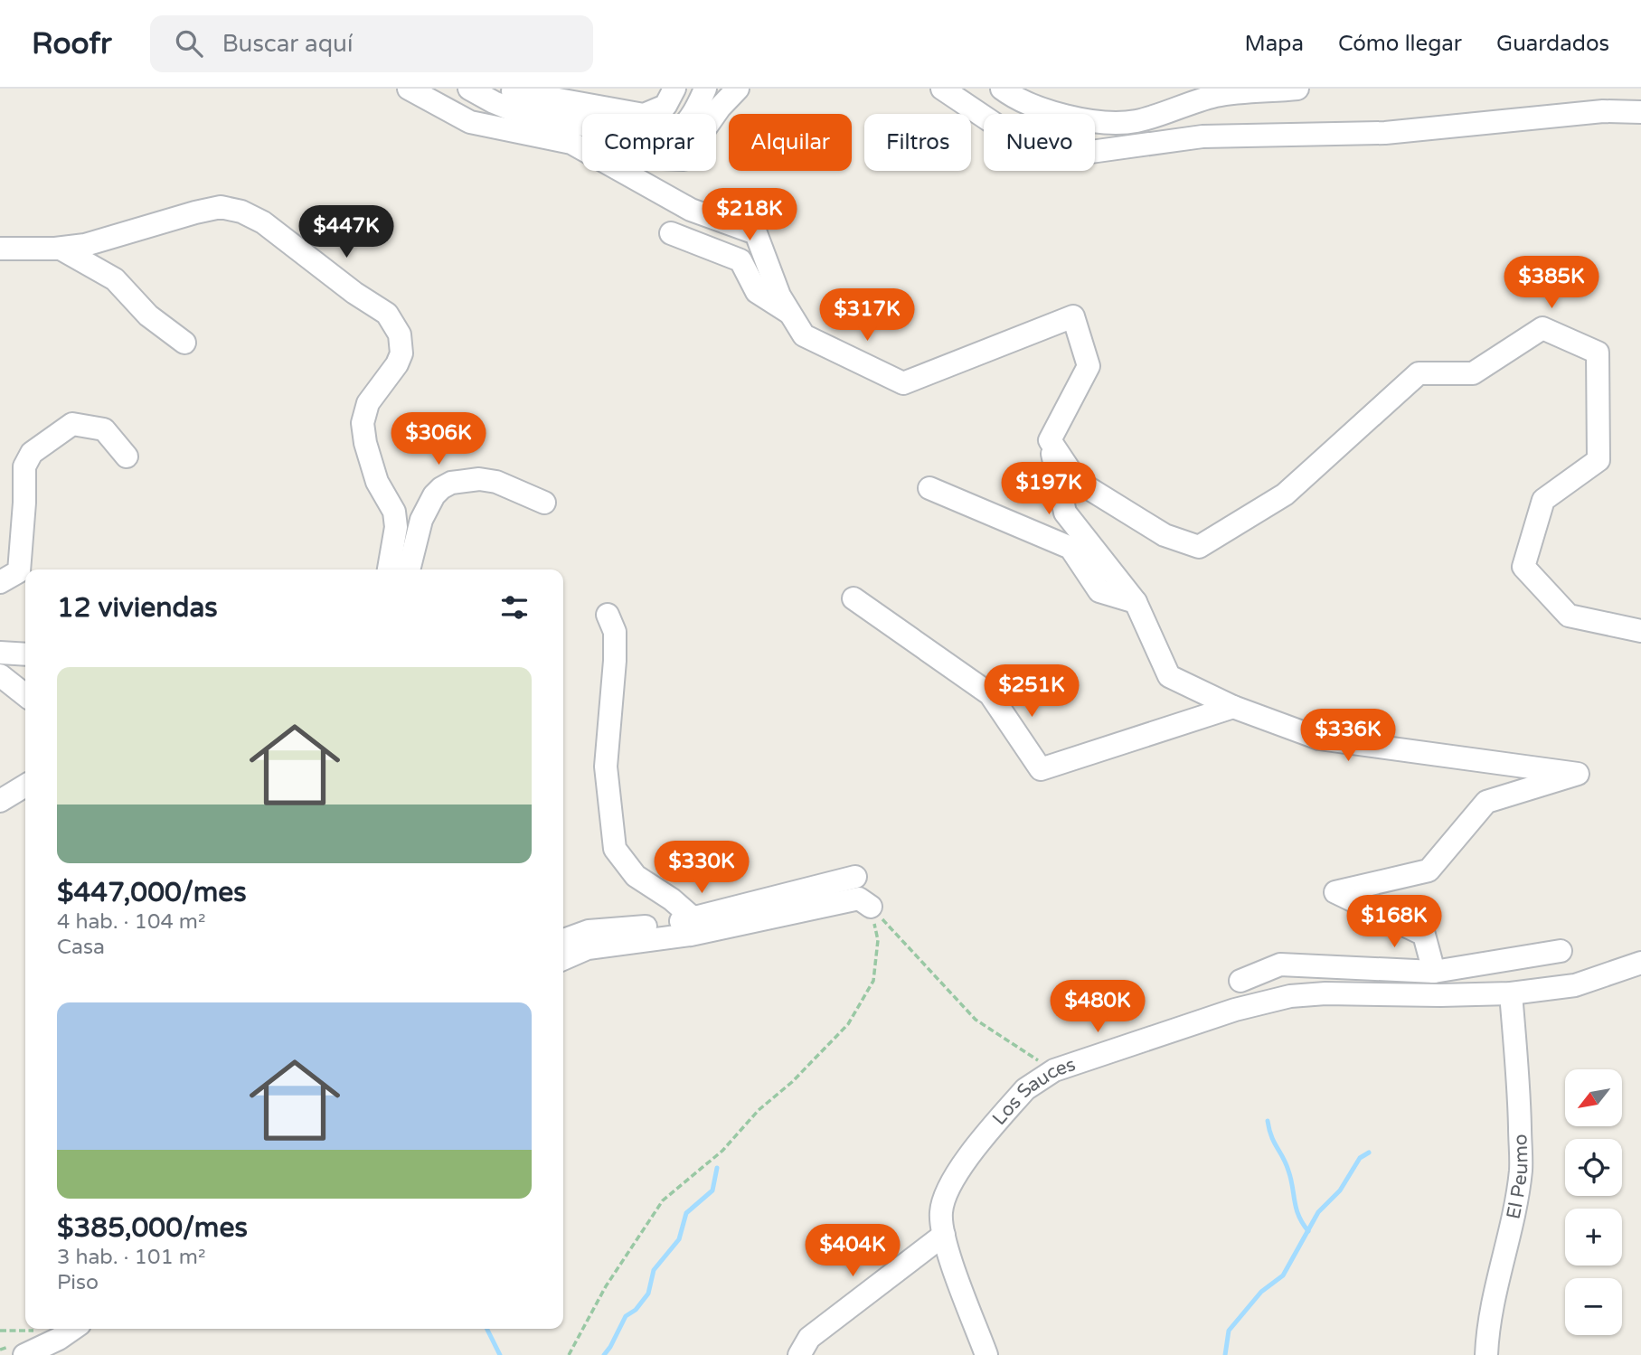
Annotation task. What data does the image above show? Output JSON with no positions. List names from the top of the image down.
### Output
{
  "streets": {
    "street": ["Los Sauces", "El Peumo"]
  },
  "crossings": [
    ["Los Sauces", "El Peumo"]
  ],
  "north": "bottom left",
  "page": {
    "header": "Roofr",
    "search": "Buscar aquí",
    "nav": ["Mapa", "Cómo llegar", "Guardados"],
    "chip": [
      "Comprar",
      "Alquilar",
      "Filtros",
      "Nuevo"
    ],
    "price": [
      "$218K",
      "$447K",
      "$385K",
      "$317K",
      "$306K",
      "$197K",
      "$251K",
      "$336K",
      "$330K",
      "$168K",
      "$480K",
      "$404K"
    ],
    "heading": "12 viviendas",
    "list": [
      {
        "name": "$447,000/mes",
        "note": "4 hab. · 104 m² · Casa"
      },
      {
        "name": "$385,000/mes",
        "note": "3 hab. · 101 m² · Piso"
      }
    ],
    "map_buttons": ["+", "−"]
  }
}
